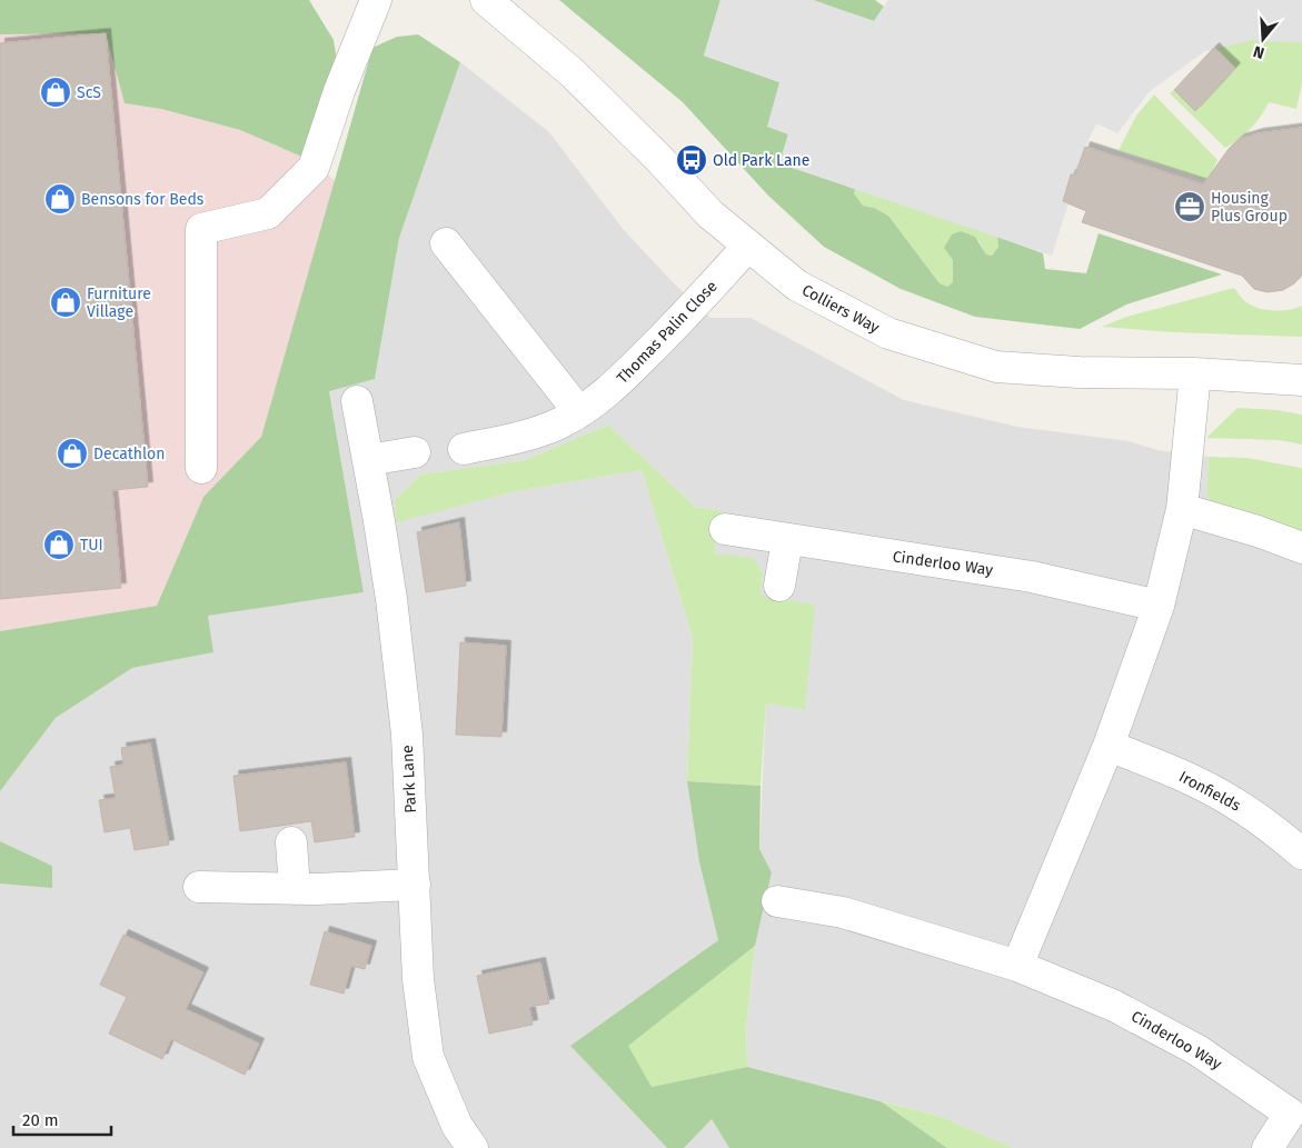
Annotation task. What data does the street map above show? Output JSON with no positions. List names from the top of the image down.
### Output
{
  "streets": {
    "street": [
      "Colliers Way",
      "Thomas Palin Close",
      "Cinderloo Way",
      "Park Lane",
      "Ironfields"
    ]
  },
  "crossings": [
    ["Colliers Way", "Thomas Palin Close"]
  ],
  "places": {
    "shop": [
      "ScS",
      "Bensons for Beds",
      "Furniture Village",
      "Decathlon",
      "TUI"
    ],
    "bus stop": ["Old Park Lane"],
    "office": ["Housing Plus Group"]
  },
  "scale_bar": "20 m",
  "north": "bottom"
}
